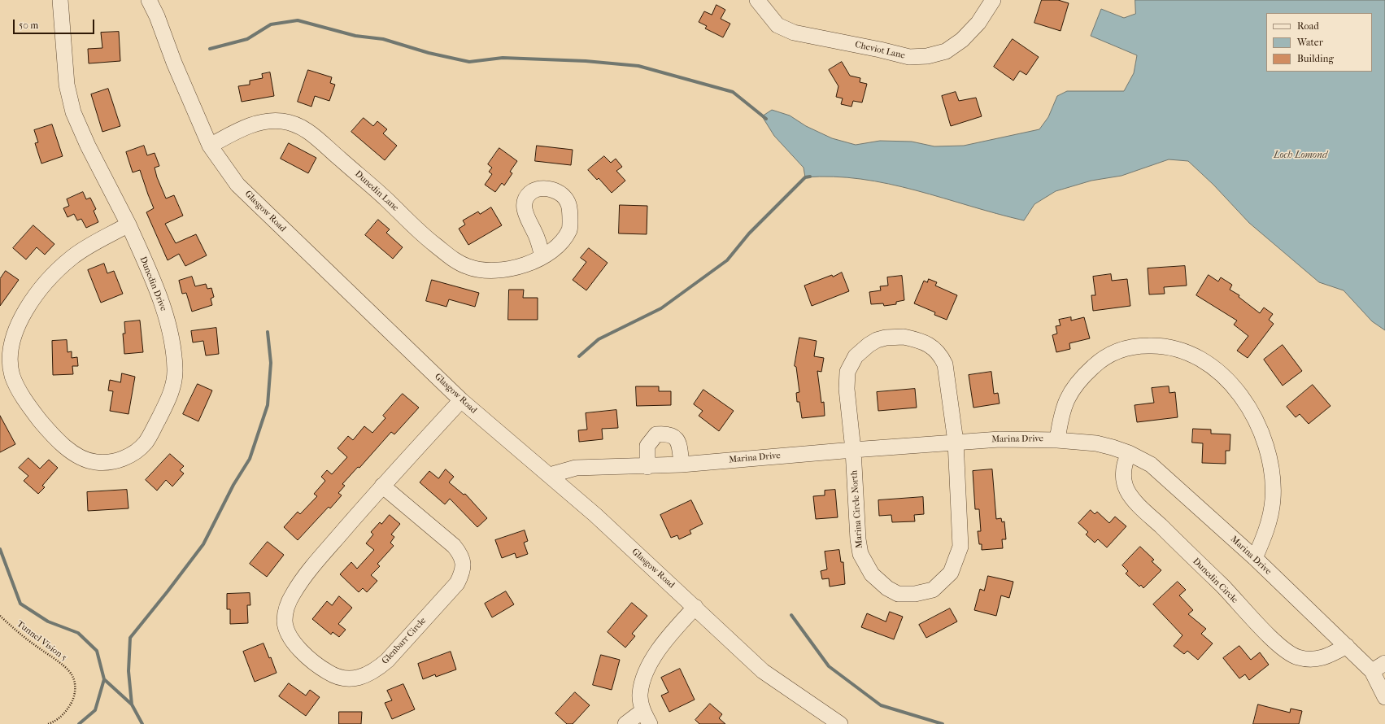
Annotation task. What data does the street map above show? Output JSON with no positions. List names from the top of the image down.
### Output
{
  "streets": {
    "street": [
      "Cheviot Lane",
      "Dunedin Lane",
      "Glasgow Road",
      "Dunedin Drive",
      "Marina Drive",
      "Marina Circle North",
      "Dunedin Circle",
      "Glenbarr Circle"
    ],
    "path": ["Tunnel Vision 5"]
  },
  "crossings": [
    ["Dunedin Lane", "Glasgow Road"],
    ["Glasgow Road", "Marina Drive"],
    ["Glasgow Road", "Glenbarr Circle"],
    ["Marina Drive", "Marina Circle North"],
    ["Marina Drive", "Dunedin Circle"]
  ],
  "water": ["Loch Lomond"],
  "legend": ["Road", "Water", "Building"],
  "scale_bar": "50 m"
}
